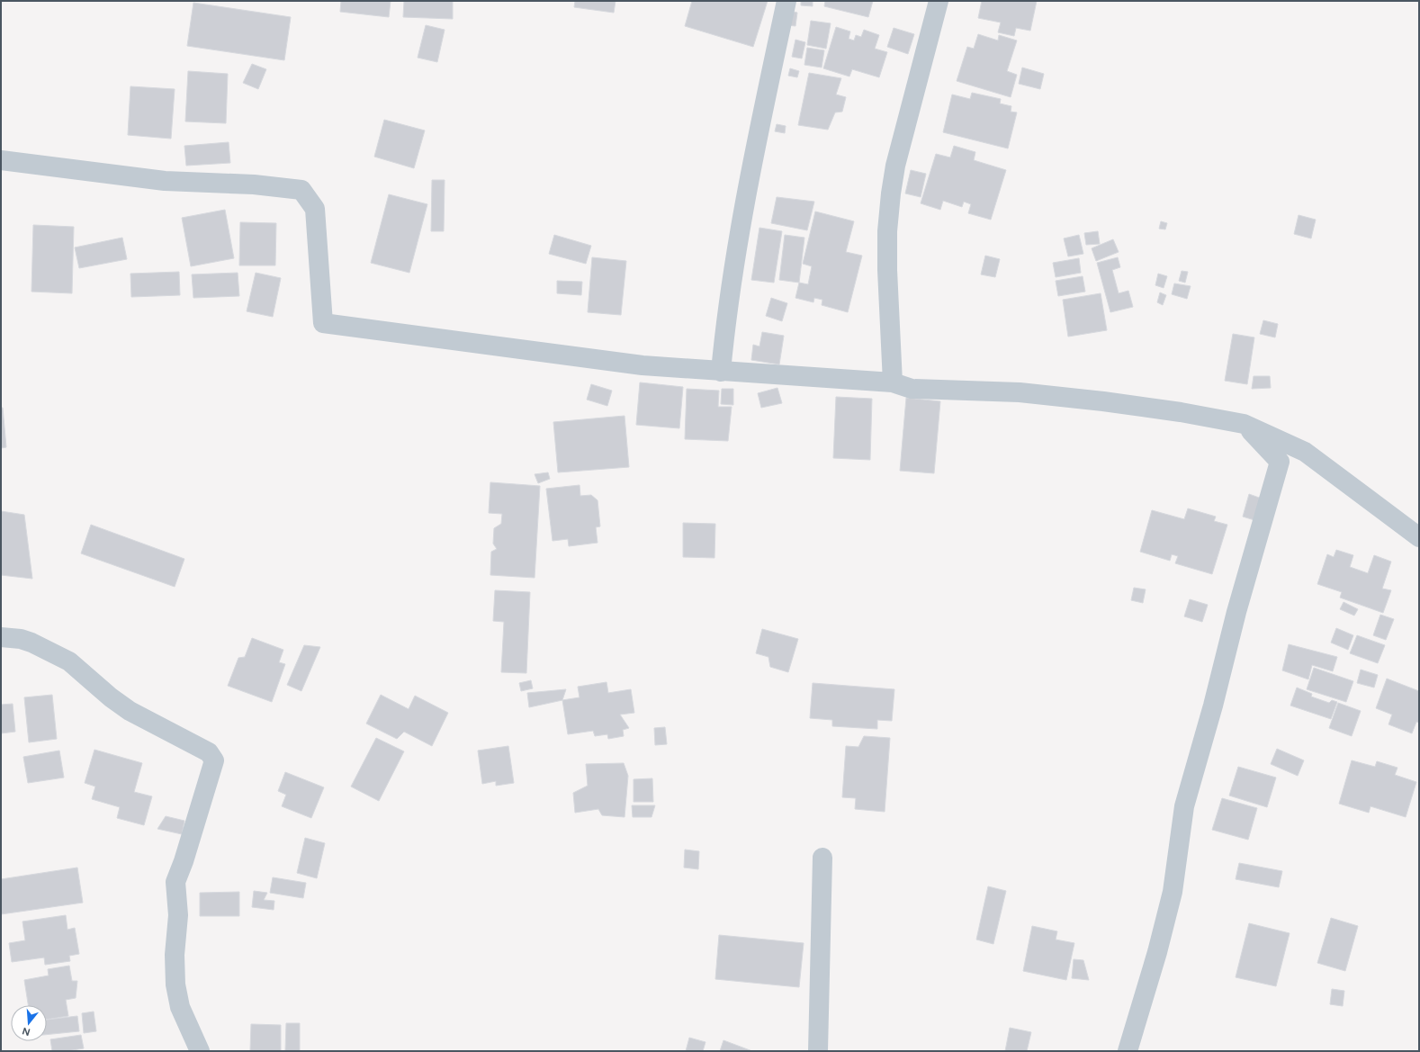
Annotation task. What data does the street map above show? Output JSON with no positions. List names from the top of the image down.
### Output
{
  "north": "bottom"
}
